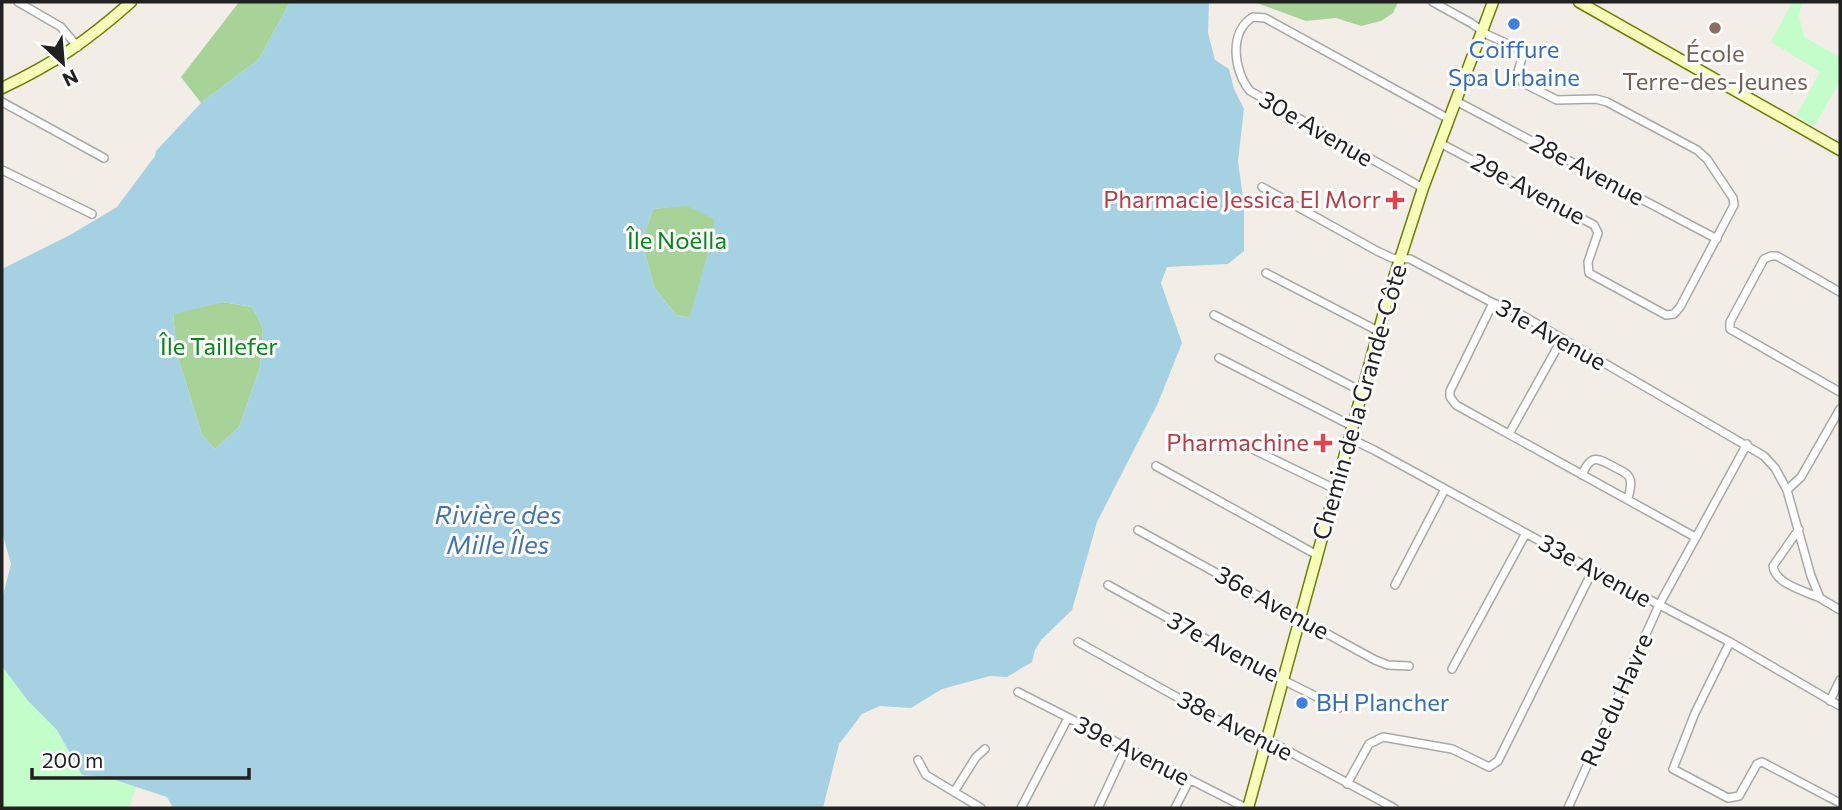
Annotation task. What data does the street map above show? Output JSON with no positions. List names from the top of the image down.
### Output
{
  "streets": {
    "main road": ["Chemin de la Grande-Côte"],
    "street": [
      "30e Avenue",
      "28e Avenue",
      "29e Avenue",
      "31e Avenue",
      "33e Avenue",
      "36e Avenue",
      "37e Avenue",
      "Rue du Havre",
      "38e Avenue",
      "39e Avenue"
    ]
  },
  "crossings": [
    ["30e Avenue", "Chemin de la Grande-Côte"],
    ["28e Avenue", "29e Avenue"],
    ["28e Avenue", "Chemin de la Grande-Côte"],
    ["29e Avenue", "Chemin de la Grande-Côte"],
    ["31e Avenue", "Chemin de la Grande-Côte"],
    ["31e Avenue", "Rue du Havre"],
    ["Chemin de la Grande-Côte", "33e Avenue"],
    ["Chemin de la Grande-Côte", "36e Avenue"],
    ["Chemin de la Grande-Côte", "37e Avenue"],
    ["Chemin de la Grande-Côte", "38e Avenue"],
    ["Chemin de la Grande-Côte", "39e Avenue"],
    ["33e Avenue", "Rue du Havre"]
  ],
  "water": ["Rivière des Mille Îles"],
  "parks": ["Île Noëlla", "Île Taillefer"],
  "places": {
    "other": ["Coiffure Spa Urbaine", "École Terre-des-Jeunes", "BH Plancher"],
    "health": ["Pharmacie Jessica El Morr", "Pharmachine"]
  },
  "scale_bar": "200 m",
  "north": "bottom right"
}
